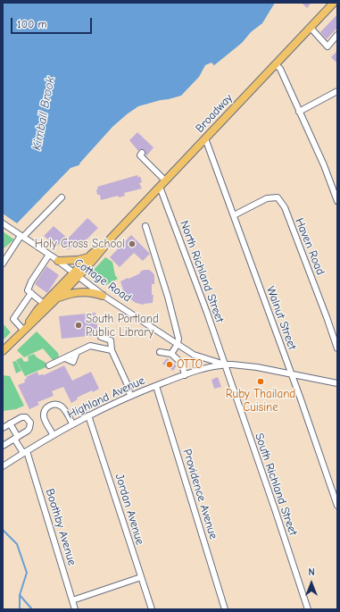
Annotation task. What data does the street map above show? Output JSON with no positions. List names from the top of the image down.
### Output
{
  "streets": {
    "main road": ["Broadway"],
    "street": [
      "Haven Road",
      "North Richland Street",
      "Cottage Road",
      "Walnut Street",
      "Highland Avenue",
      "South Richland Street",
      "Providence Avenue",
      "Jordan Avenue",
      "Boothby Avenue"
    ]
  },
  "crossings": [
    ["Broadway", "North Richland Street"],
    ["Broadway", "Cottage Road"],
    ["Broadway", "Walnut Street"],
    ["Haven Road", "Walnut Street"],
    ["North Richland Street", "Cottage Road"],
    ["North Richland Street", "Highland Avenue"],
    ["North Richland Street", "South Richland Street"],
    ["Cottage Road", "Walnut Street"],
    ["Cottage Road", "Highland Avenue"],
    ["Cottage Road", "South Richland Street"],
    ["Highland Avenue", "South Richland Street"],
    ["Highland Avenue", "Providence Avenue"],
    ["Highland Avenue", "Jordan Avenue"],
    ["Highland Avenue", "Boothby Avenue"]
  ],
  "water": ["Kimball Brook"],
  "places": [
    "Holy Cross School",
    "South Portland Public Library",
    "OTTO",
    "Ruby Thailand Cuisine"
  ],
  "scale_bar": "100 m",
  "north": "top"
}
